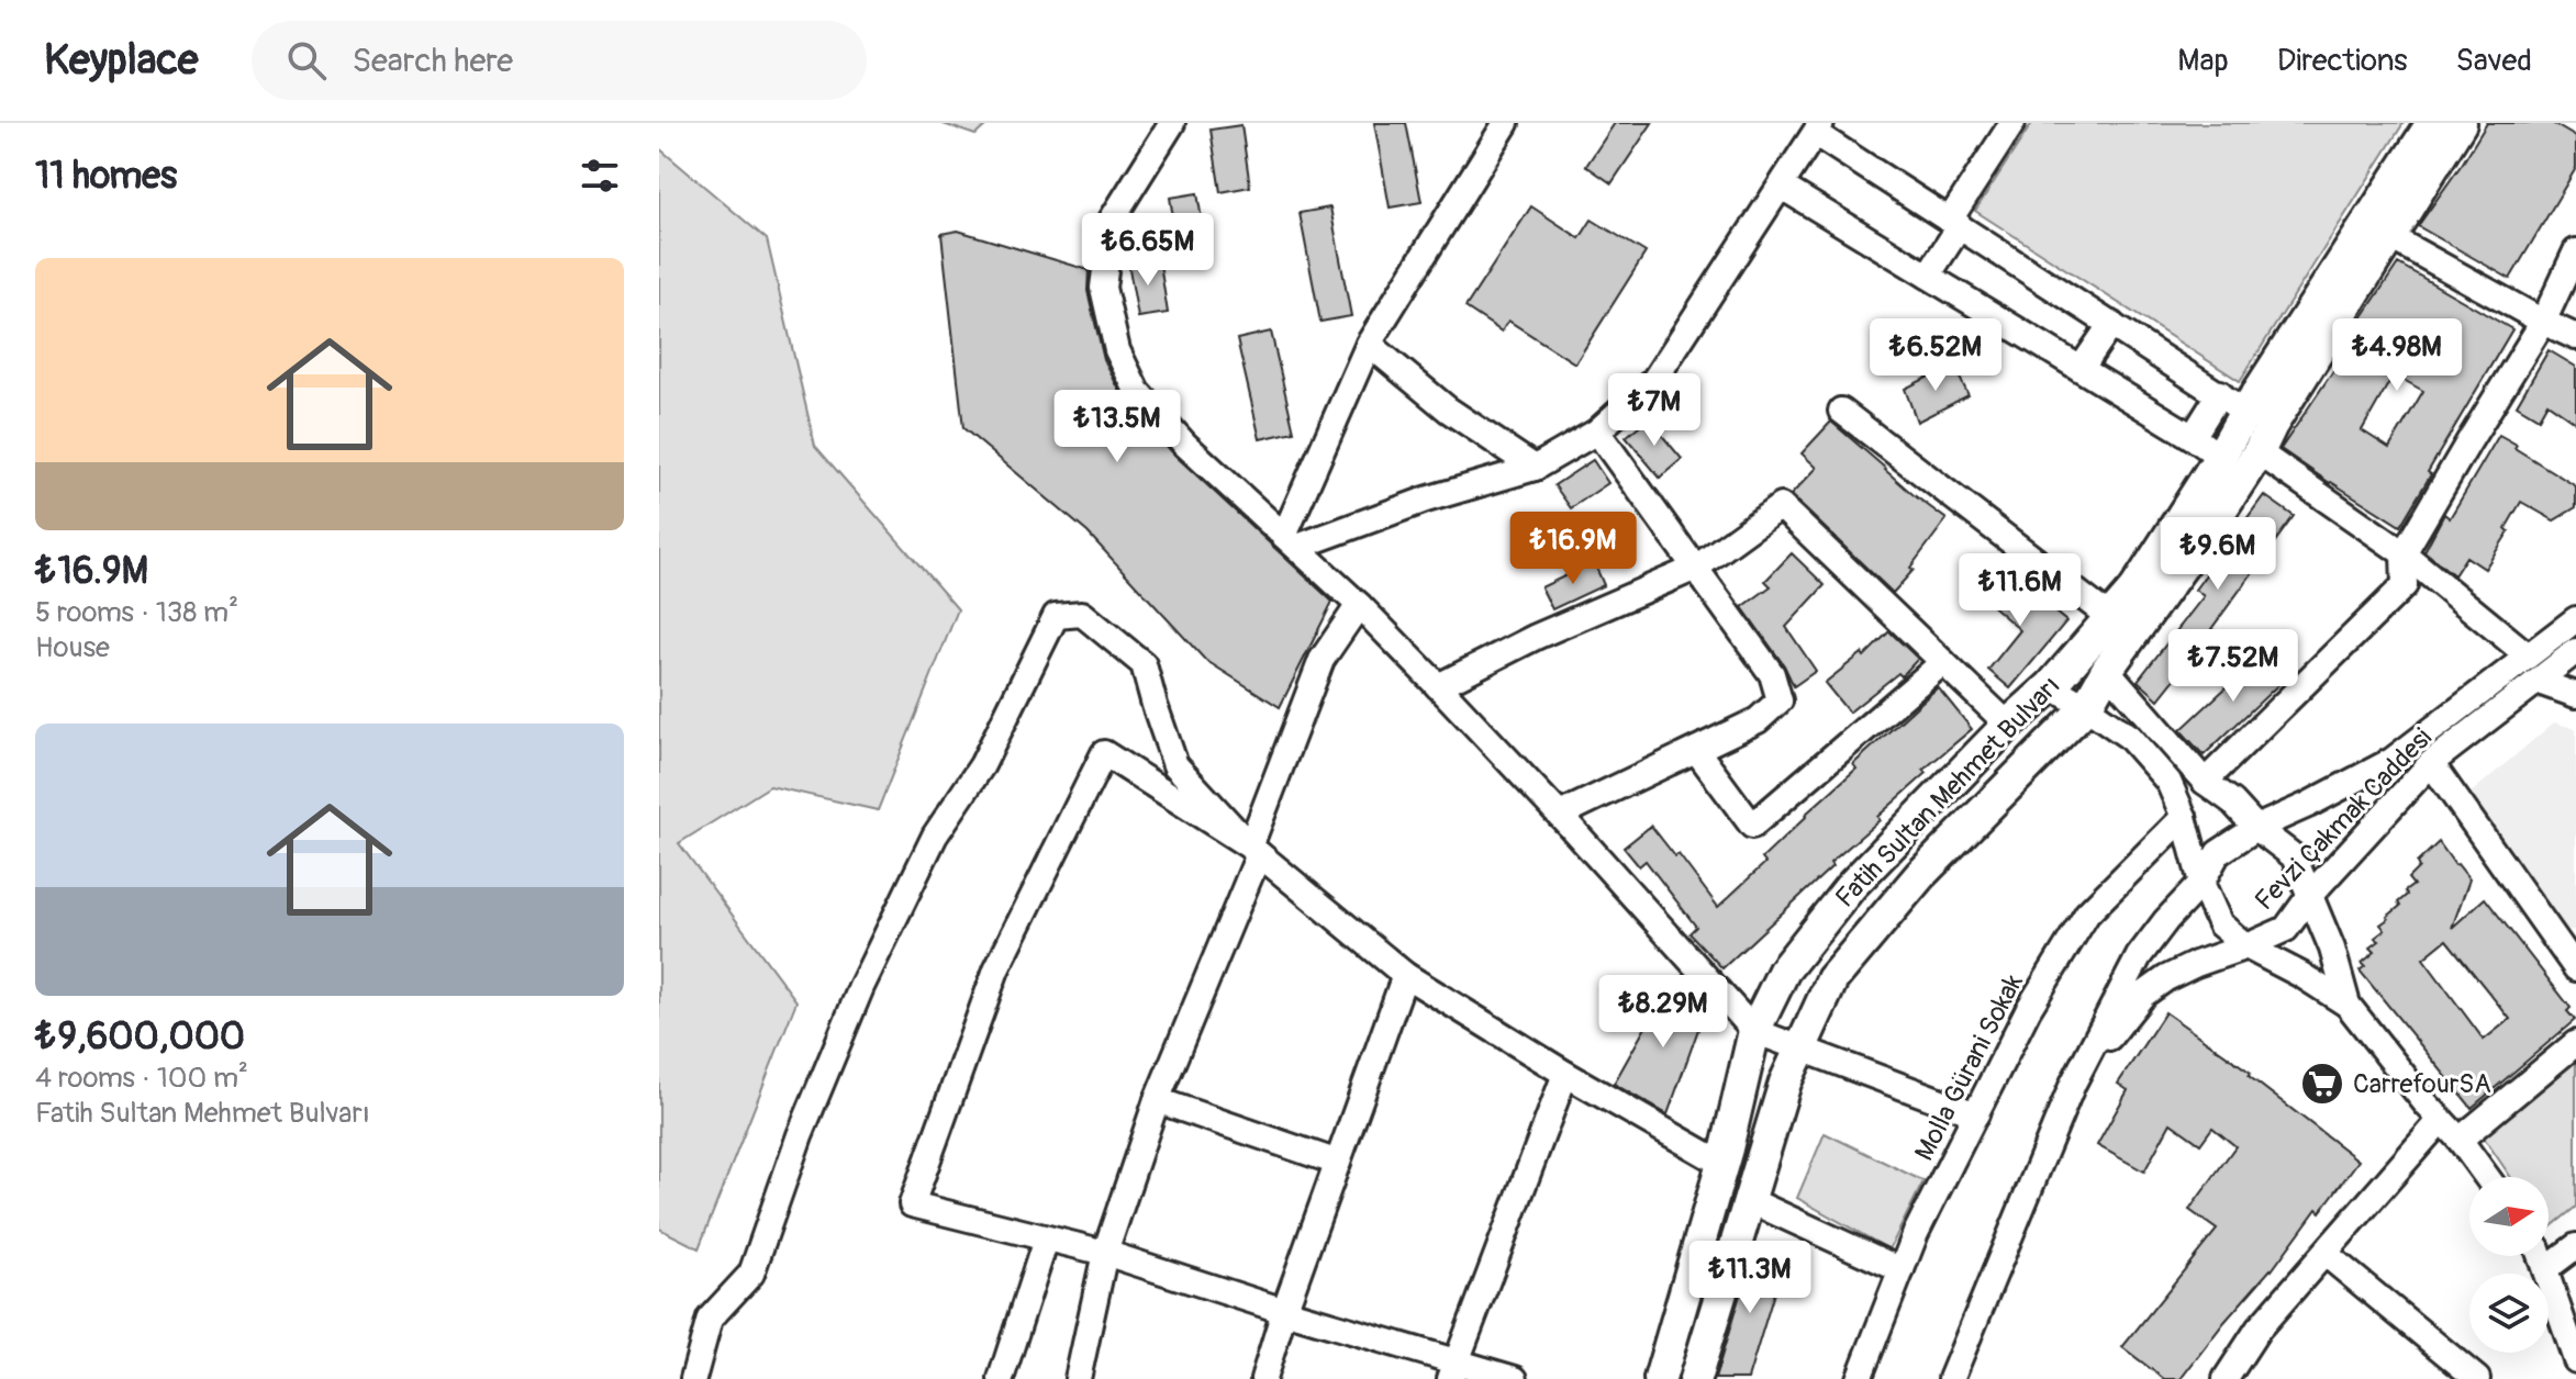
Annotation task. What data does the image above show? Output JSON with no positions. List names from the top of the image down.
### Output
{
  "streets": {
    "main road": ["Fatih Sultan Mehmet Bulvarı"],
    "street": ["Fevzi Çakmak Caddesi", "Molla Gürani Sokak"]
  },
  "places": {
    "supermarket": ["CarrefourSA"]
  },
  "north": "right",
  "page": {
    "header": "Keyplace",
    "search": "Search here",
    "nav": ["Map", "Directions", "Saved"],
    "heading": "11 homes",
    "price": [
      "₺6.65M",
      "₺6.52M",
      "₺4.98M",
      "₺7M",
      "₺13.5M",
      "₺16.9M",
      "₺9.6M",
      "₺11.6M",
      "₺7.52M",
      "₺8.29M",
      "₺11.3M"
    ],
    "list": [
      {
        "name": "₺16.9M",
        "note": "5 rooms · 138 m² · House"
      },
      {
        "name": "₺9,600,000",
        "note": "4 rooms · 100 m² · Fatih Sultan Mehmet Bulvarı"
      }
    ]
  }
}
